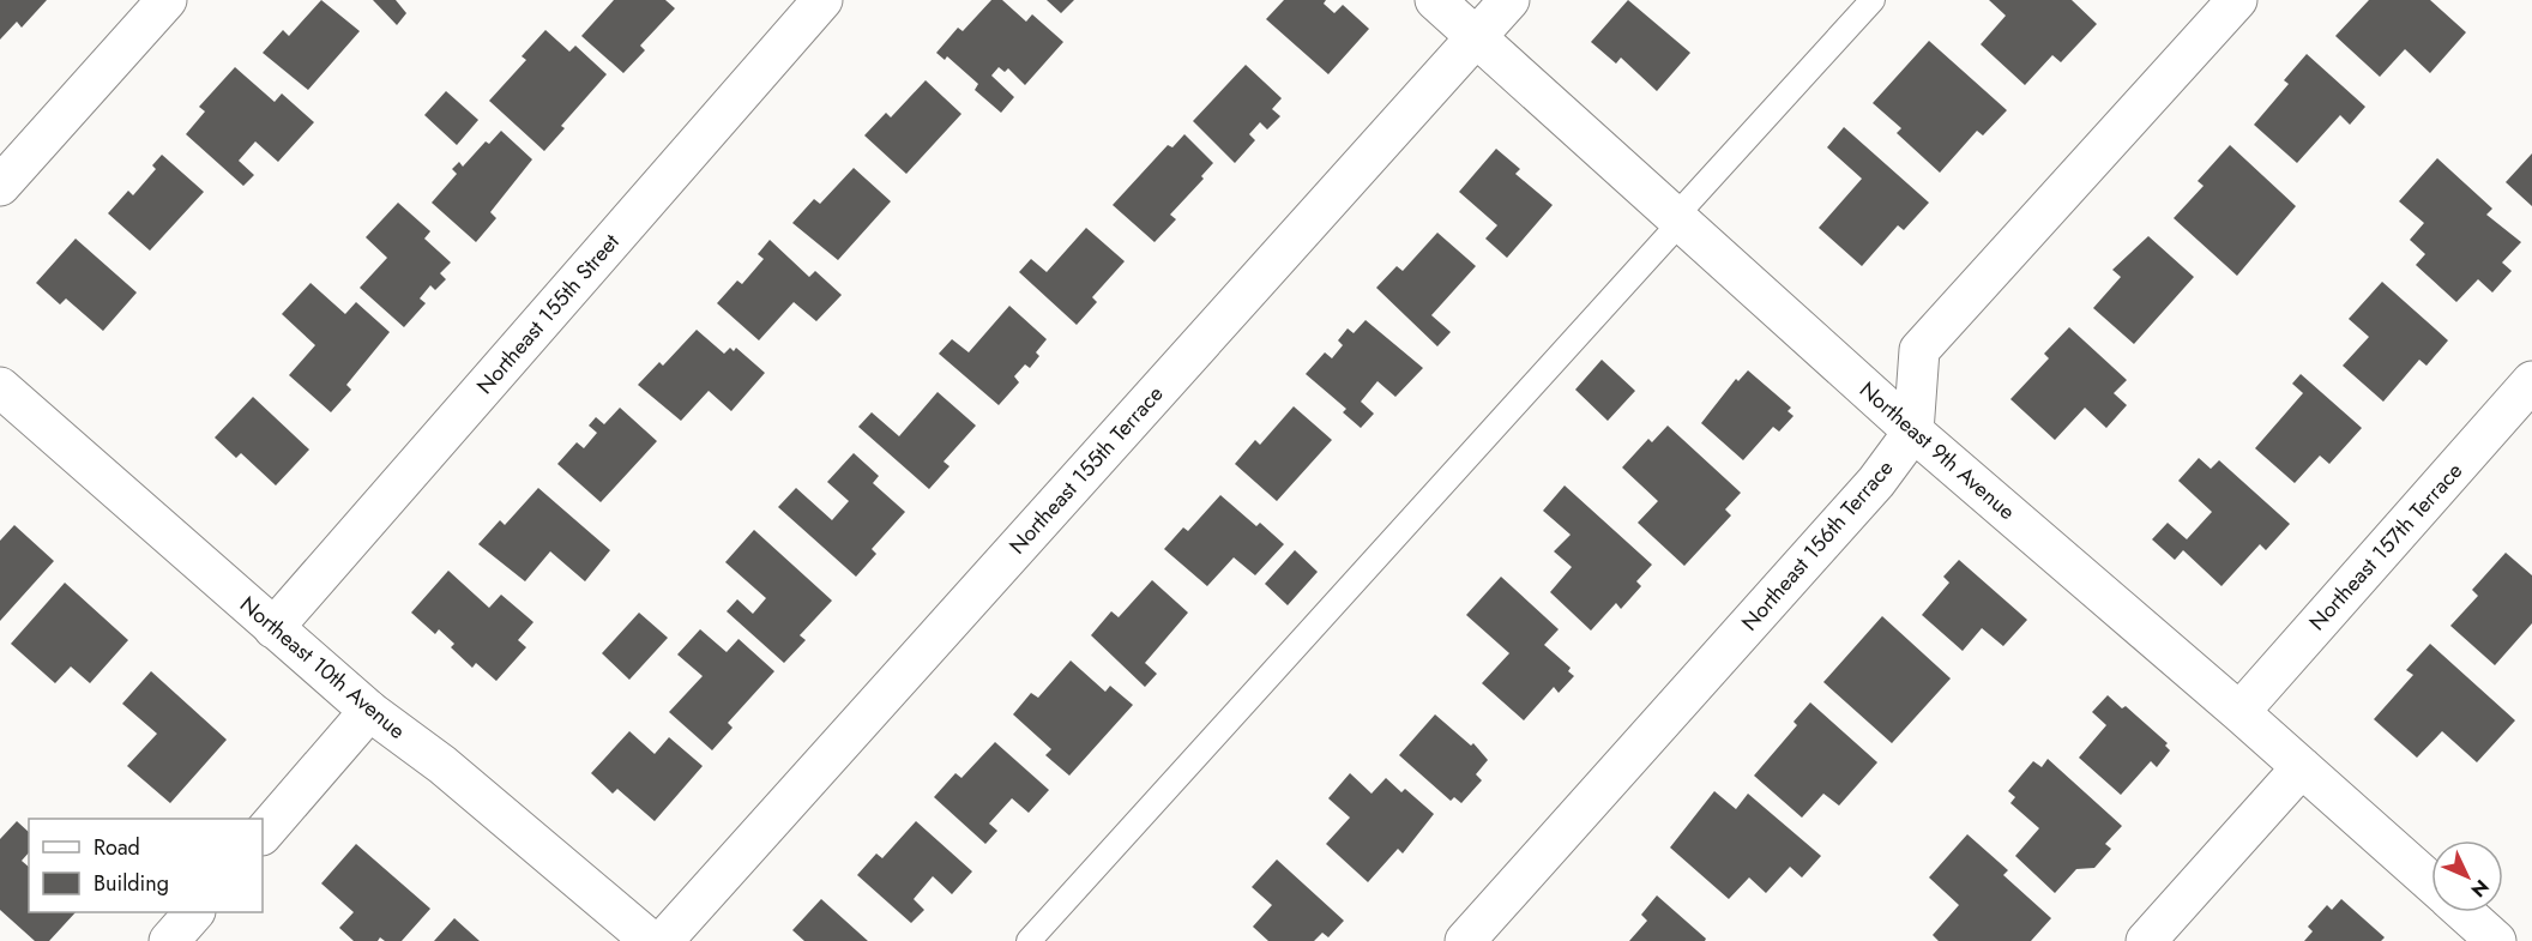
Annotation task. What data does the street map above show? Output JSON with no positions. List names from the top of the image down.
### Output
{
  "streets": {
    "street": [
      "Northeast 155th Street",
      "Northeast 9th Avenue",
      "Northeast 155th Terrace",
      "Northeast 156th Terrace",
      "Northeast 157th Terrace",
      "Northeast 10th Avenue"
    ]
  },
  "crossings": [
    ["Northeast 155th Street", "Northeast 10th Avenue"],
    ["Northeast 9th Avenue", "Northeast 155th Terrace"],
    ["Northeast 9th Avenue", "Northeast 156th Terrace"],
    ["Northeast 9th Avenue", "Northeast 157th Terrace"]
  ],
  "legend": ["Road", "Building"],
  "north": "bottom right"
}
